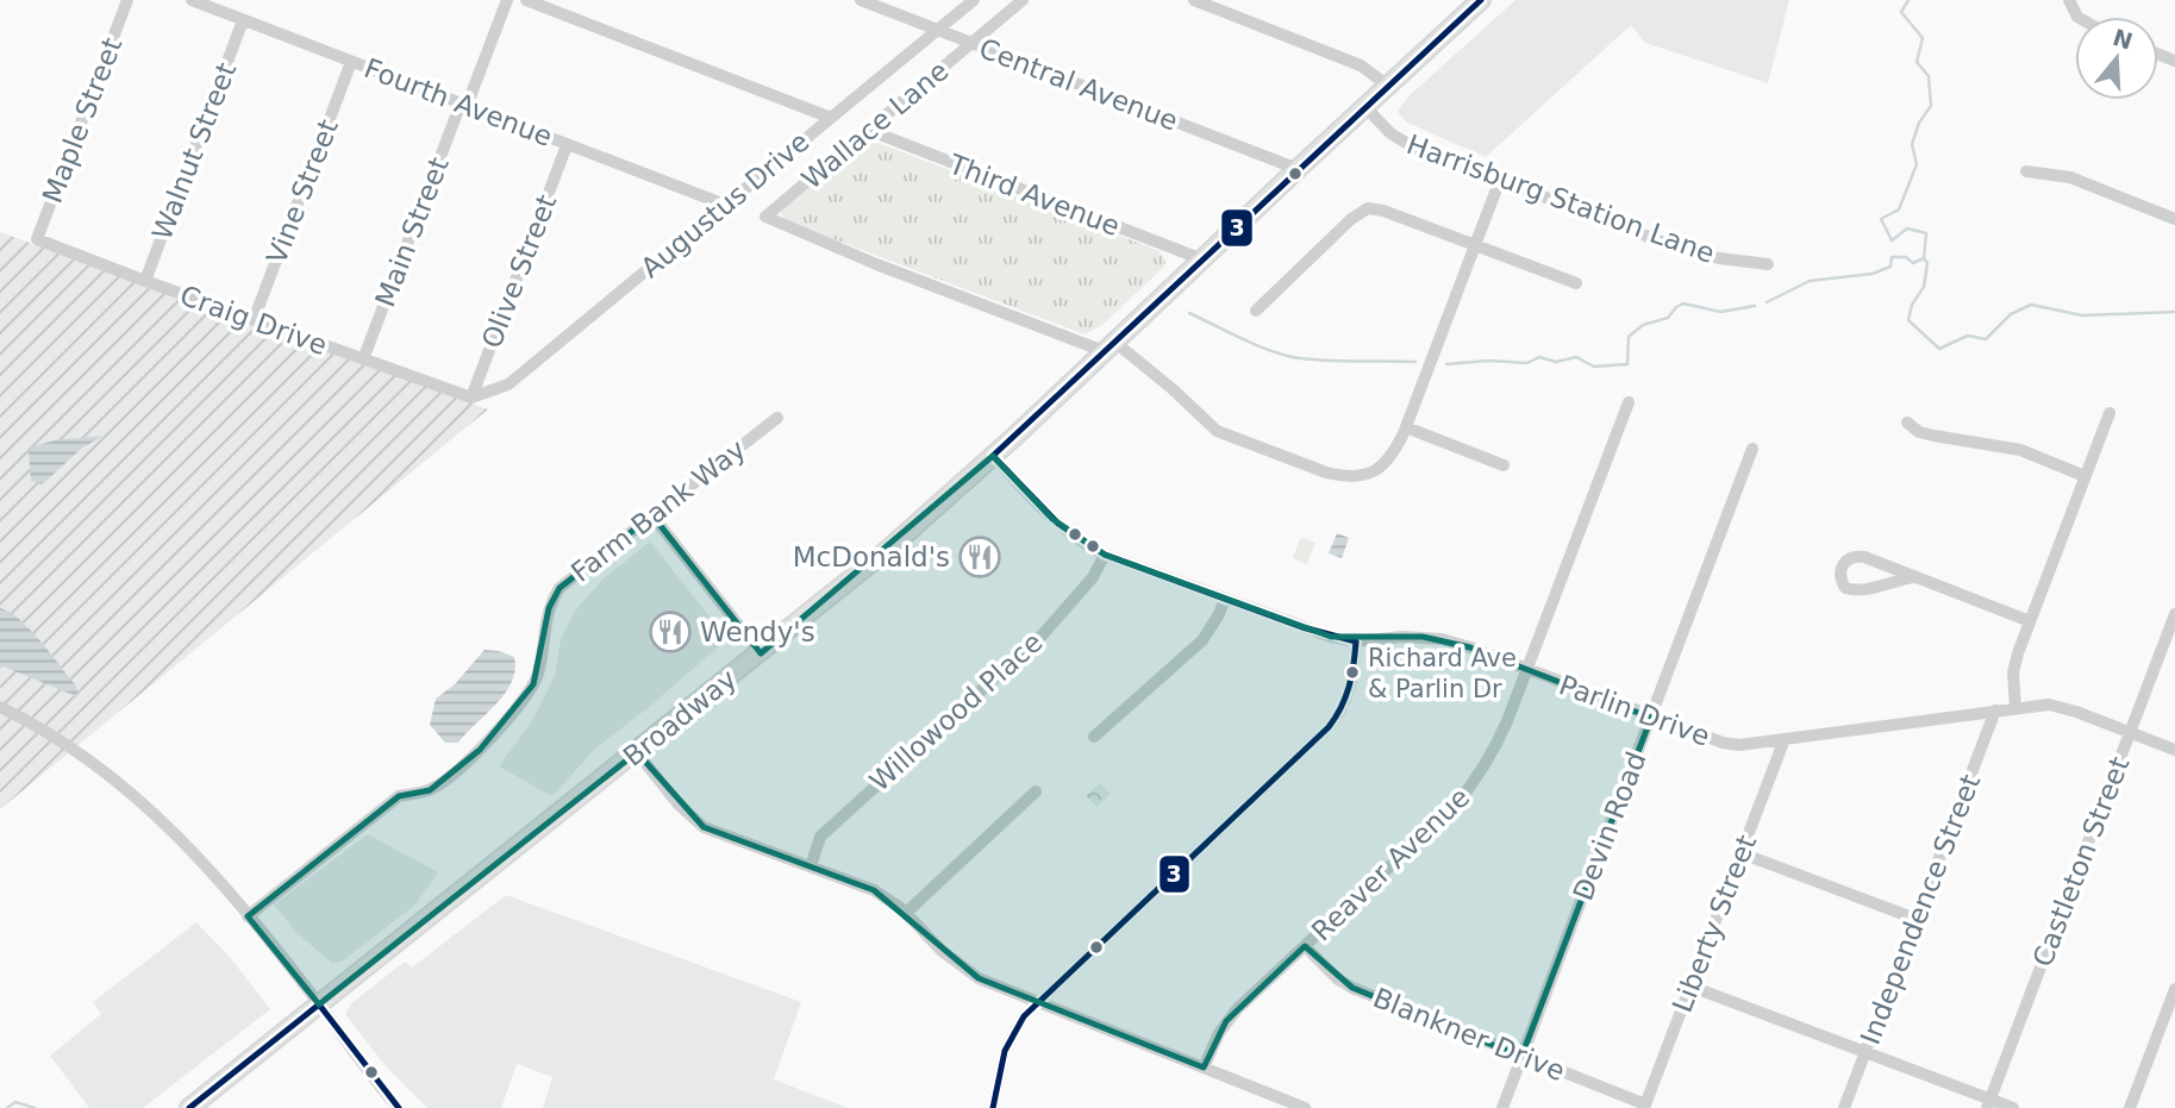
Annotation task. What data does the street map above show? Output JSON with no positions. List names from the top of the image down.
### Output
{
  "streets": {
    "main road": ["Broadway"],
    "street": [
      "Central Avenue",
      "Fourth Avenue",
      "Maple Street",
      "Wallace Lane",
      "Walnut Street",
      "Vine Street",
      "Third Avenue",
      "Harrisburg Station Lane",
      "Augustus Drive",
      "Main Street",
      "Olive Street",
      "Craig Drive",
      "Farm Bank Way",
      "Parlin Drive",
      "Willowood Place",
      "Devin Road",
      "Castleton Street",
      "Reaver Avenue",
      "Independence Street",
      "Liberty Street",
      "Blankner Drive"
    ]
  },
  "crossings": [
    ["Central Avenue", "Wallace Lane"],
    ["Central Avenue", "Augustus Drive"],
    ["Central Avenue", "Broadway"],
    ["Fourth Avenue", "Walnut Street"],
    ["Fourth Avenue", "Vine Street"],
    ["Fourth Avenue", "Augustus Drive"],
    ["Fourth Avenue", "Main Street"],
    ["Fourth Avenue", "Olive Street"],
    ["Maple Street", "Craig Drive"],
    ["Wallace Lane", "Third Avenue"],
    ["Wallace Lane", "Broadway"],
    ["Walnut Street", "Craig Drive"],
    ["Vine Street", "Craig Drive"],
    ["Third Avenue", "Broadway"],
    ["Harrisburg Station Lane", "Broadway"],
    ["Augustus Drive", "Olive Street"],
    ["Augustus Drive", "Craig Drive"],
    ["Main Street", "Craig Drive"],
    ["Olive Street", "Craig Drive"],
    ["Parlin Drive", "Willowood Place"],
    ["Parlin Drive", "Broadway"],
    ["Parlin Drive", "Devin Road"],
    ["Parlin Drive", "Castleton Street"],
    ["Parlin Drive", "Reaver Avenue"],
    ["Parlin Drive", "Independence Street"],
    ["Parlin Drive", "Liberty Street"],
    ["Devin Road", "Blankner Drive"],
    ["Reaver Avenue", "Blankner Drive"],
    ["Liberty Street", "Blankner Drive"]
  ],
  "places": {
    "restaurant": ["McDonald's", "Wendy's"],
    "other": ["Richard Ave & Parlin Dr"]
  },
  "lines": ["transit line 3"],
  "north": "top"
}
